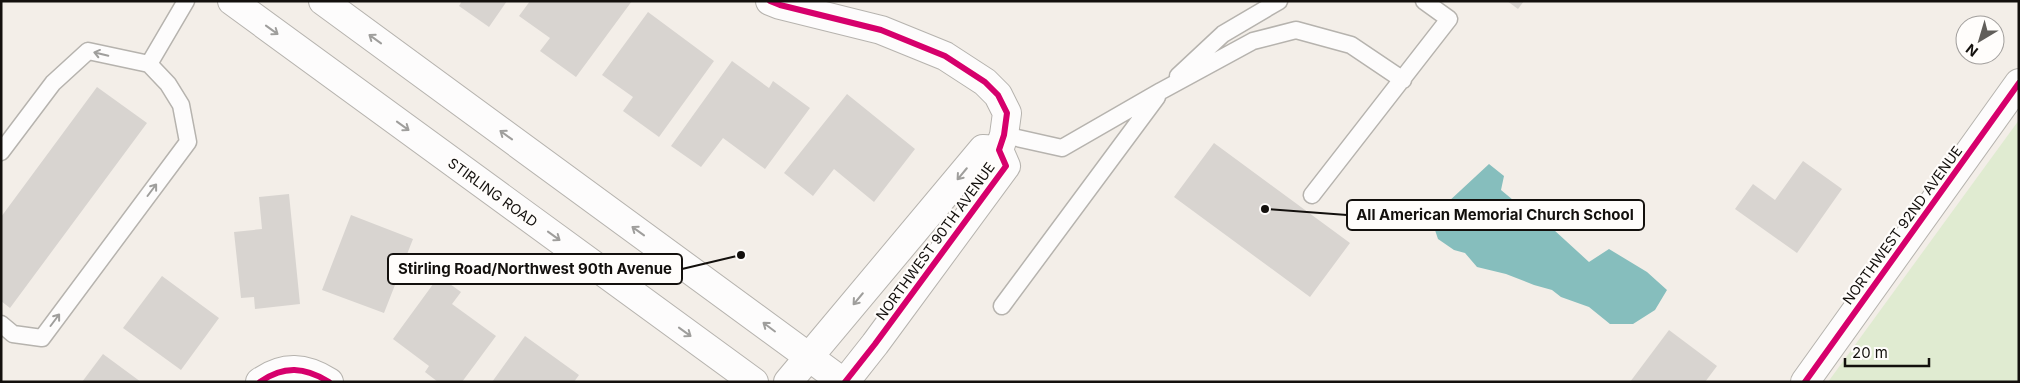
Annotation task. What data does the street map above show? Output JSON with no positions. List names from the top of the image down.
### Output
{
  "streets": {
    "street": ["STIRLING ROAD", "NORTHWEST 92ND AVENUE", "NORTHWEST 90TH AVENUE"]
  },
  "places": ["All American Memorial Church School", "Stirling Road/Northwest 90th Avenue"],
  "scale_bar": "20 m",
  "north": "bottom left"
}
